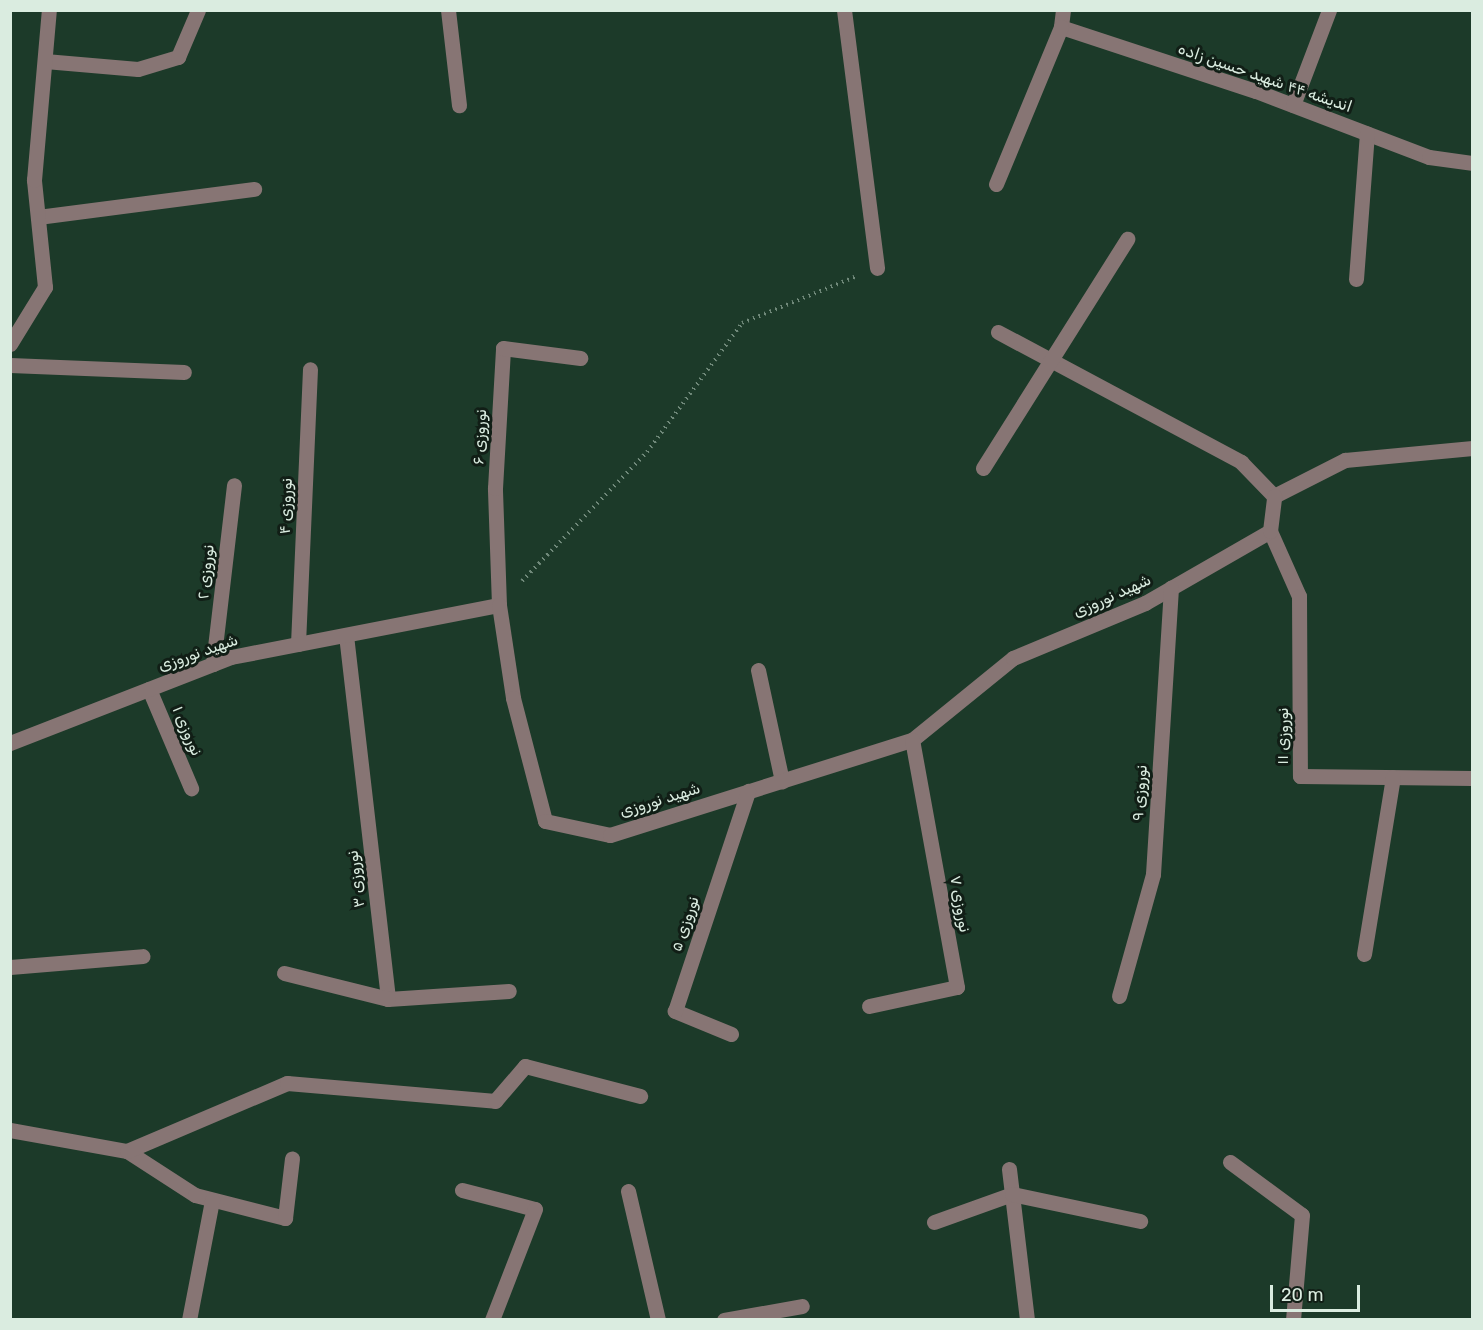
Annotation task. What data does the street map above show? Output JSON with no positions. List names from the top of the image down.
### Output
{
  "streets": {
    "street": [
      "اندیشه ۴۴ شهید حسین زاده",
      "نوروزی ۶",
      "نوروزی ۴",
      "نوروزی ۲",
      "شهید نوروزی",
      "نوروزی ۱",
      "نوروزی ۱۱",
      "نوروزی ۹",
      "نوروزی ۳",
      "نوروزی ۷",
      "نوروزی ۵"
    ]
  },
  "crossings": [
    ["نوروزی ۶", "شهید نوروزی"],
    ["نوروزی ۴", "شهید نوروزی"],
    ["نوروزی ۲", "شهید نوروزی"],
    ["شهید نوروزی", "نوروزی ۱"],
    ["شهید نوروزی", "نوروزی ۱۱"],
    ["شهید نوروزی", "نوروزی ۹"],
    ["شهید نوروزی", "نوروزی ۳"],
    ["شهید نوروزی", "نوروزی ۷"],
    ["شهید نوروزی", "نوروزی ۵"]
  ],
  "scale_bar": "20 m"
}
